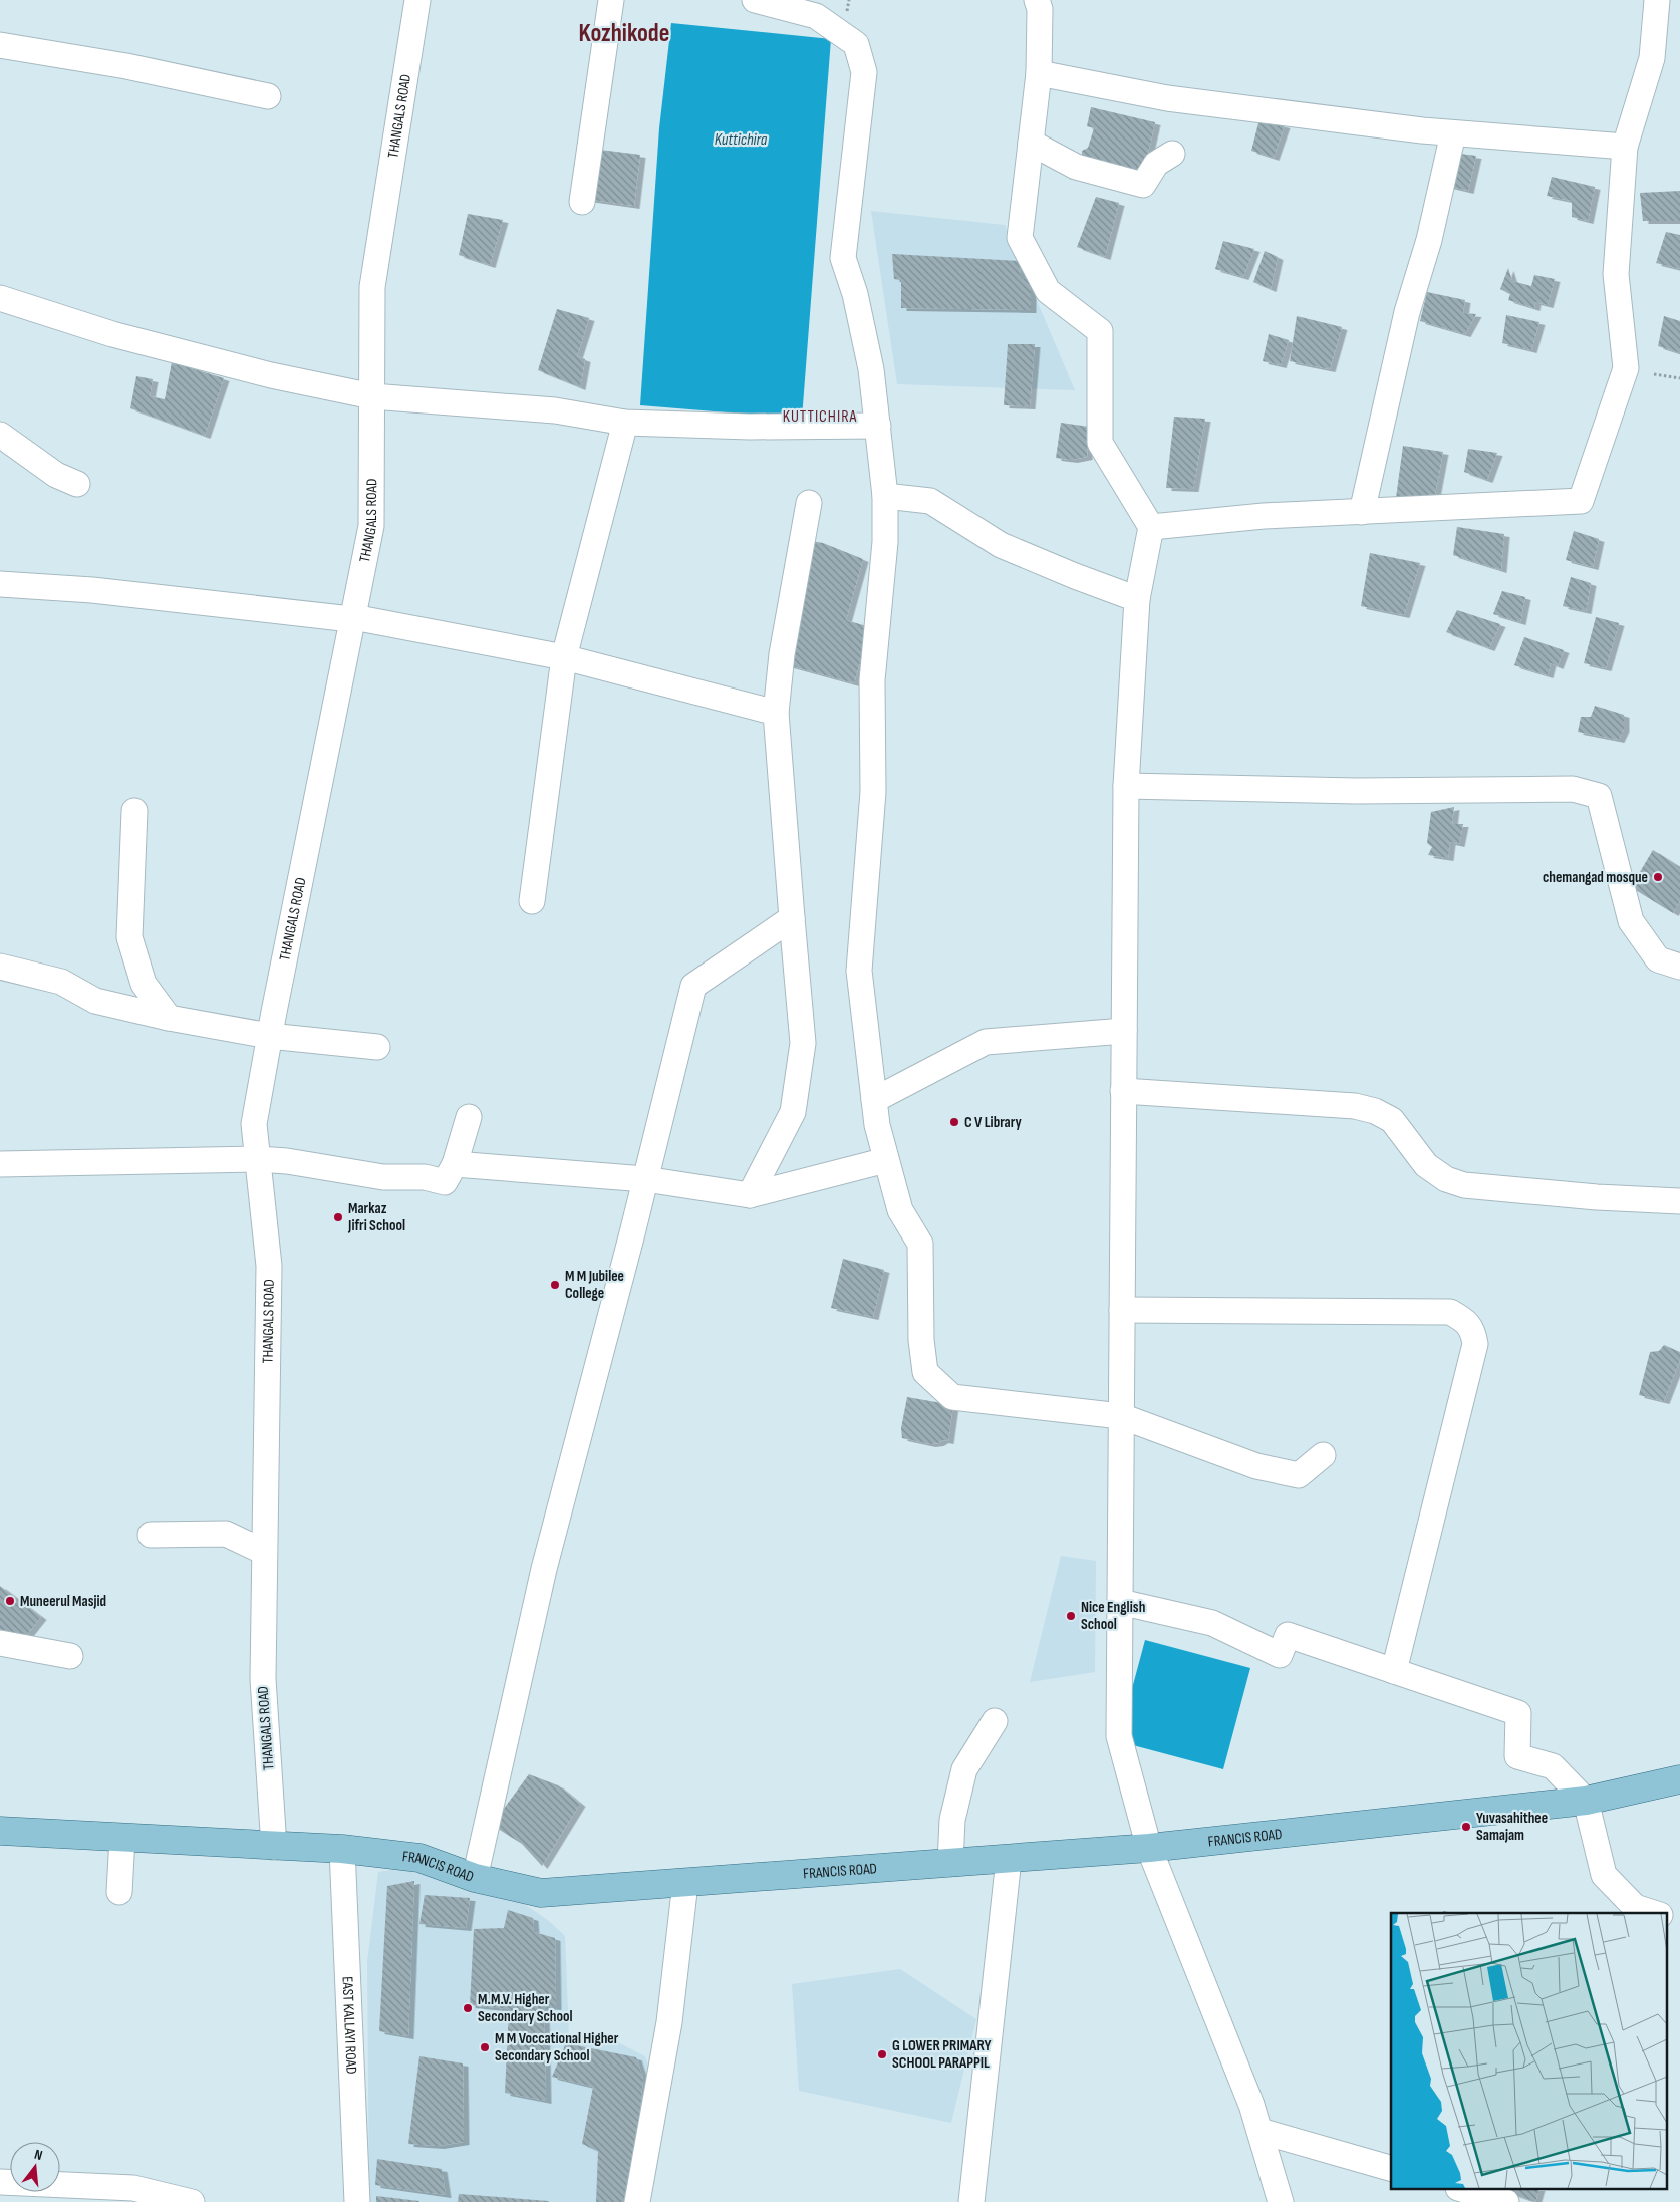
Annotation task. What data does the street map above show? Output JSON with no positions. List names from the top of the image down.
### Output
{
  "streets": {
    "main road": ["FRANCIS ROAD"],
    "street": ["THANGALS ROAD", "EAST KALLAYI ROAD"]
  },
  "crossings": [
    ["THANGALS ROAD", "FRANCIS ROAD"],
    ["FRANCIS ROAD", "EAST KALLAYI ROAD"]
  ],
  "districts": ["Kozhikode", "KUTTICHIRA"],
  "water": ["Kuttichira"],
  "places": [
    "chemangad mosque",
    "C V Library",
    "Markaz Jifri School",
    "M M Jubilee College",
    "Muneerul Masjid",
    "Nice English School",
    "Yuvasahithee Samajam",
    "M.M.V. Higher Secondary School",
    "M M Voccational Higher Secondary School",
    "G LOWER PRIMARY SCHOOL PARAPPIL"
  ],
  "north": "top"
}
